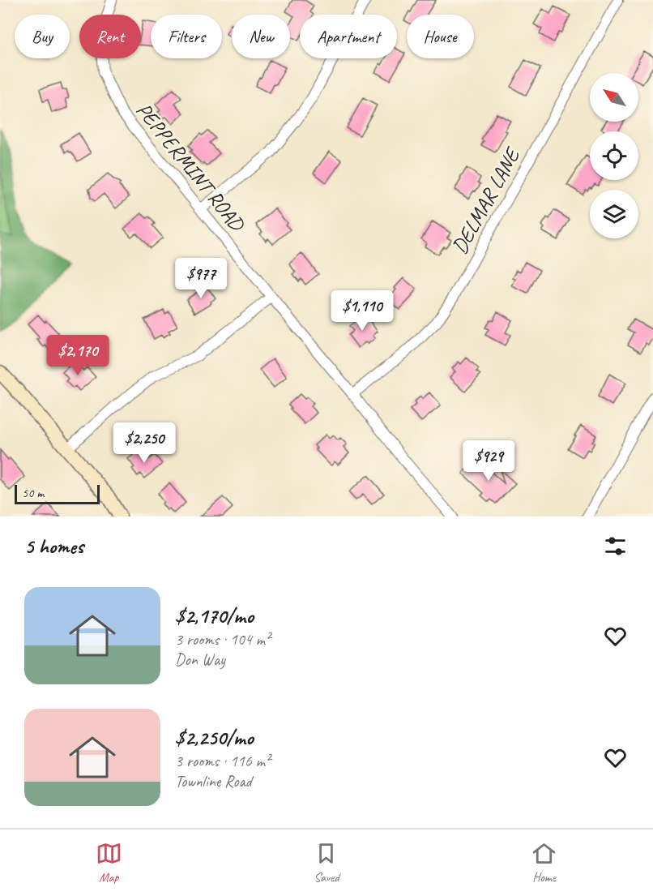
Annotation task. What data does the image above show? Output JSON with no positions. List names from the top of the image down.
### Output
{
  "streets": {
    "street": ["PEPPERMINT ROAD", "DELMAR LANE"]
  },
  "crossings": [
    ["PEPPERMINT ROAD", "DELMAR LANE"]
  ],
  "scale_bar": "50 m",
  "north": "top left",
  "page": {
    "chip": [
      "Buy",
      "Rent",
      "Filters",
      "New",
      "Apartment",
      "House"
    ],
    "price": [
      "$977",
      "$1,110",
      "$2,170",
      "$2,250",
      "$929"
    ],
    "scale": "50 m",
    "heading": "5 homes",
    "list": [
      {
        "name": "$2,170/mo",
        "note": "3 rooms · 104 m² · Don Way"
      },
      {
        "name": "$2,250/mo",
        "note": "3 rooms · 116 m² · Townline Road"
      }
    ],
    "tabs": ["Map", "Saved", "Home"]
  }
}
